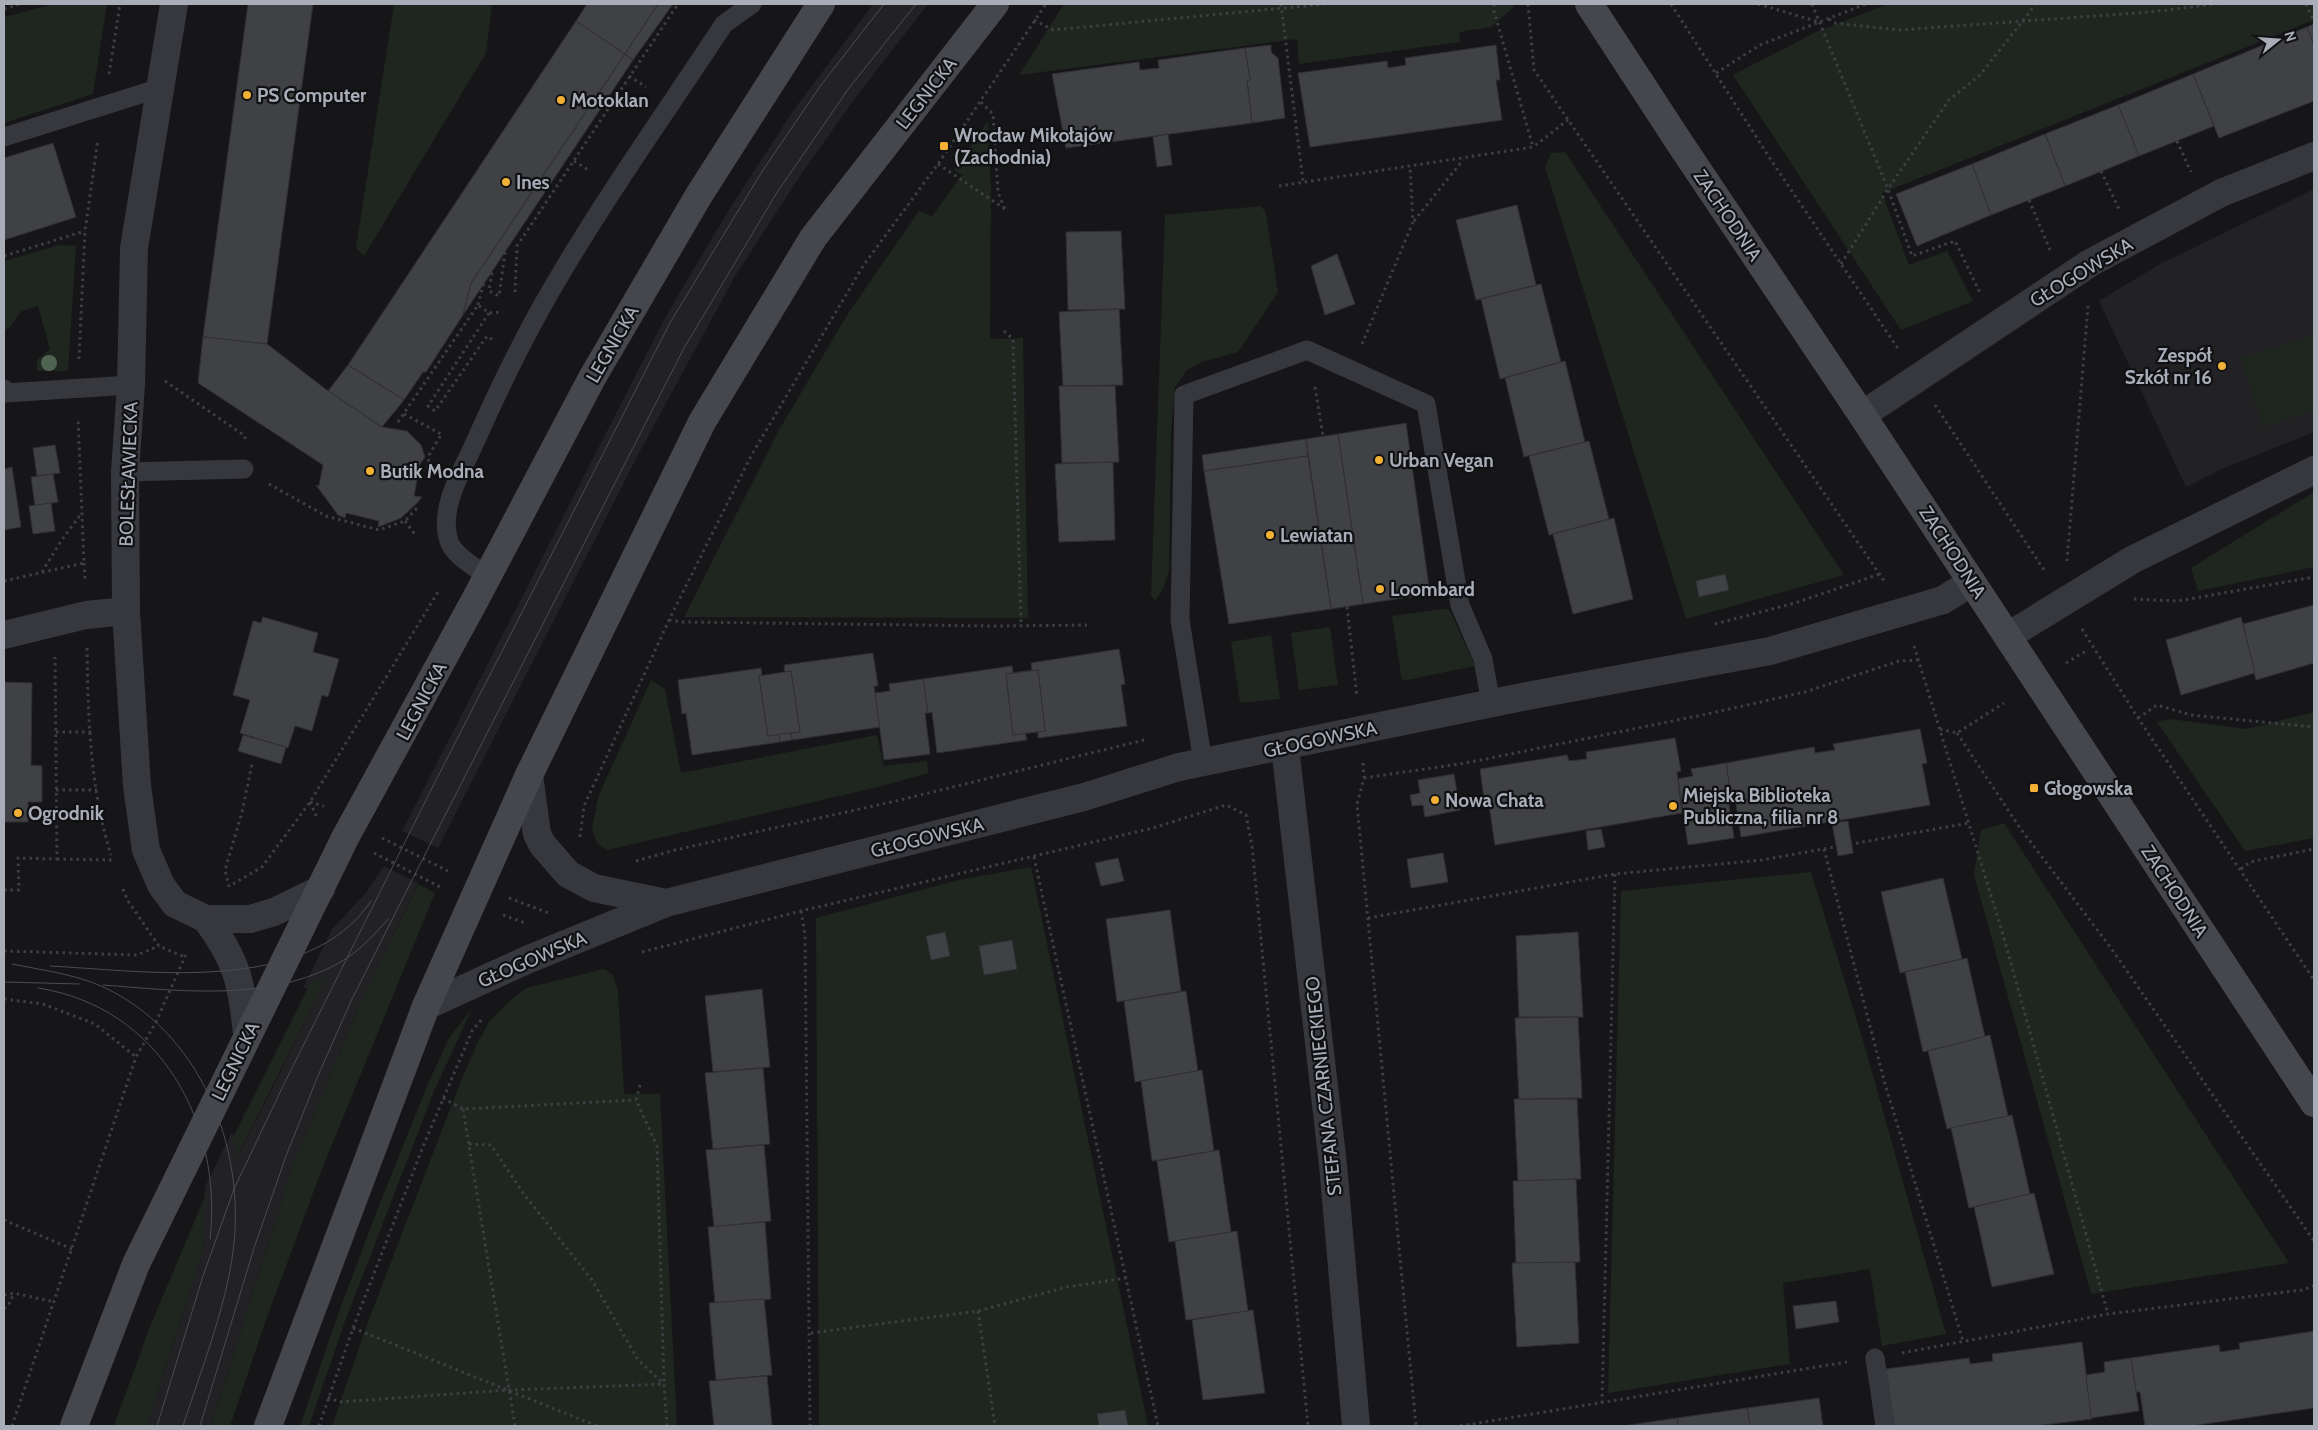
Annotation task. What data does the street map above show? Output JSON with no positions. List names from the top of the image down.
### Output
{
  "streets": {
    "main road": ["LEGNICKA", "ZACHODNIA"],
    "street": ["GŁOGOWSKA", "BOLESŁAWIECKA", "STEFANA CZARNIECKIEGO"]
  },
  "crossings": [
    ["LEGNICKA", "GŁOGOWSKA"],
    ["LEGNICKA", "BOLESŁAWIECKA"],
    ["ZACHODNIA", "GŁOGOWSKA"],
    ["GŁOGOWSKA", "STEFANA CZARNIECKIEGO"]
  ],
  "places": {
    "other": [
      "PS Computer",
      "Motoklan",
      "Ines",
      "Zespół Szkół nr 16",
      "Urban Vegan",
      "Butik Modna",
      "Lewiatan",
      "Loombard",
      "Nowa Chata",
      "Miejska Biblioteka Publiczna, filia nr 8",
      "Ogrodnik"
    ],
    "transit": ["Wrocław Mikołajów (Zachodnia)", "Głogowska"]
  },
  "north": "right"
}
